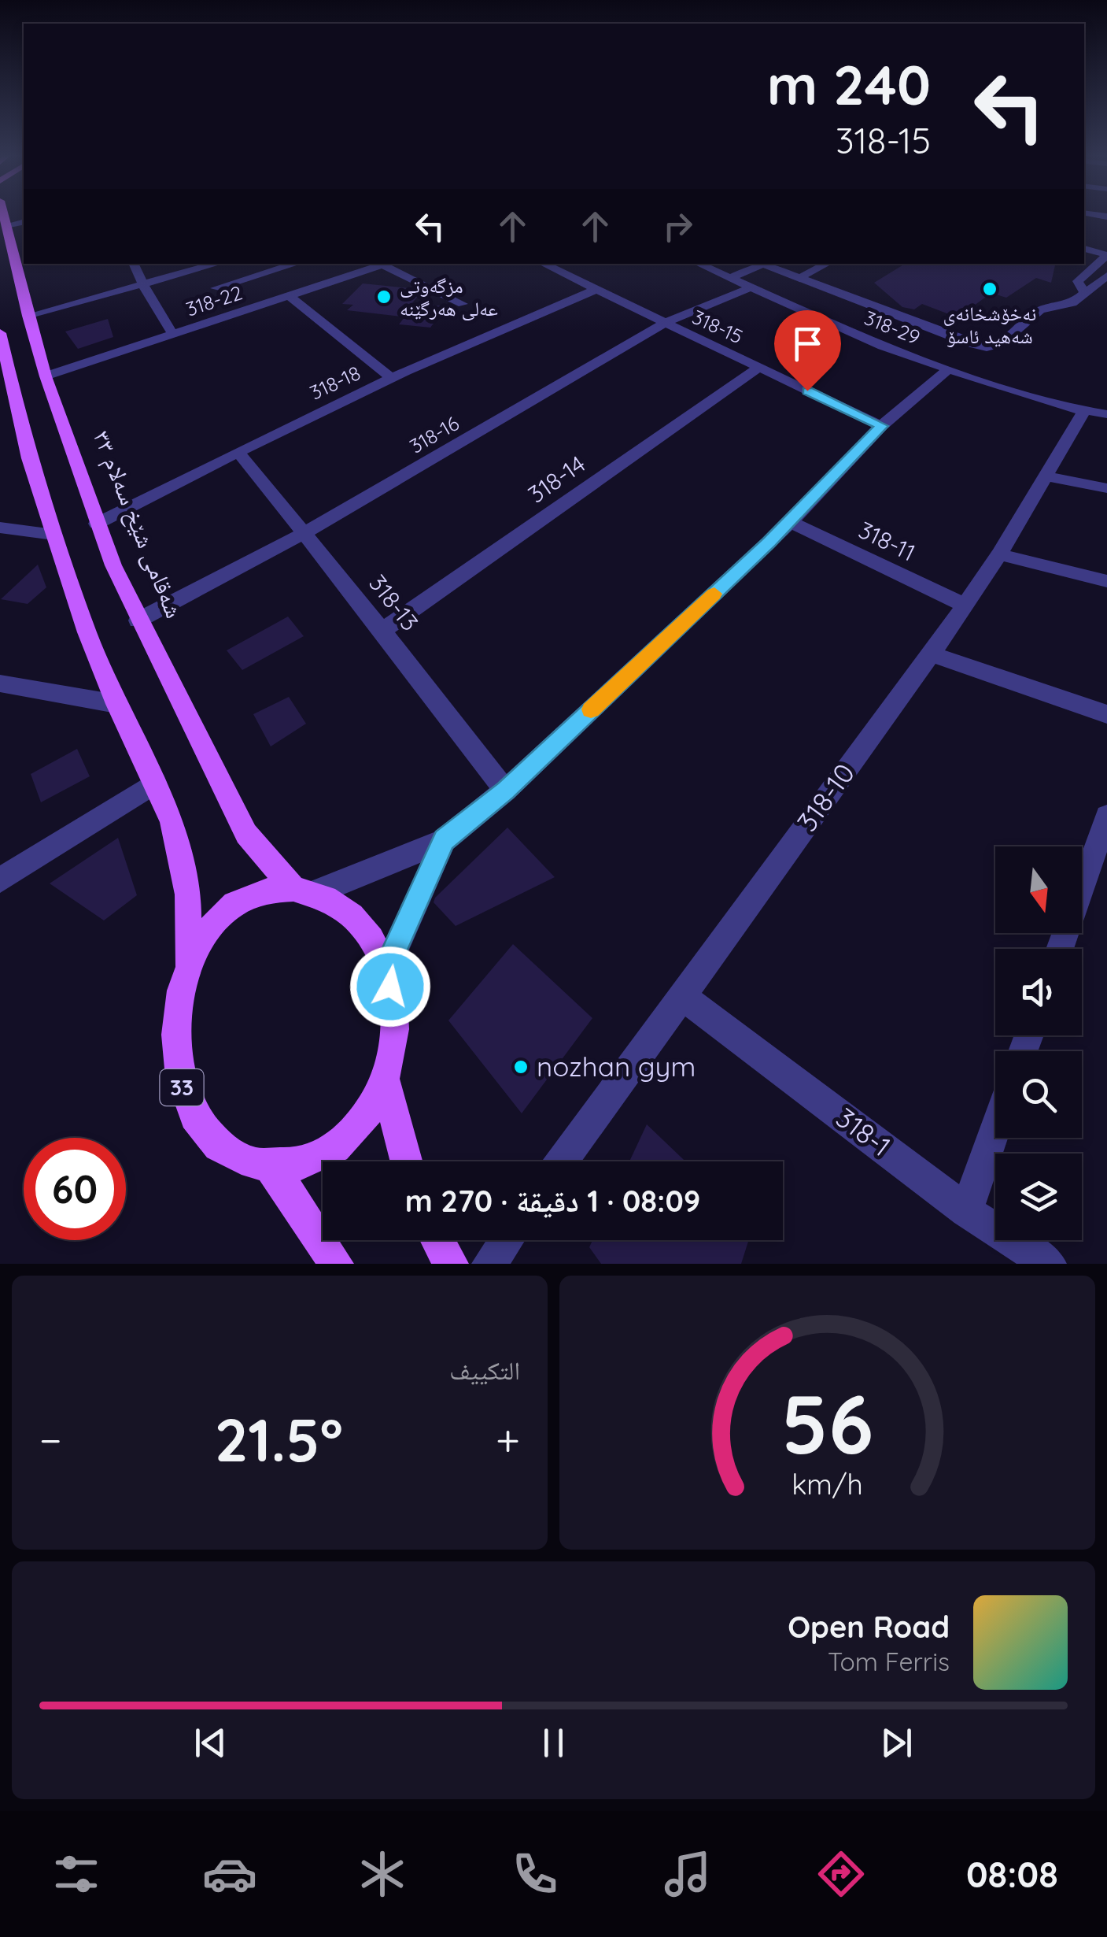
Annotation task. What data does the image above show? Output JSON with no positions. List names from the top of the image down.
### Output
{
  "streets": {
    "main road": ["شەقامی شێخ سەلام ٣٣", "33"],
    "street": [
      "318-22",
      "318-15",
      "318-29",
      "318-18",
      "318-16",
      "318-14",
      "318-11",
      "318-13",
      "318-10",
      "318-1"
    ]
  },
  "crossings": [
    ["318-22", "شەقامی شێخ سەلام ٣٣"],
    ["318-15", "318-18"],
    ["318-15", "318-16"],
    ["318-15", "318-14"],
    ["318-29", "318-16"],
    ["318-29", "318-10"],
    ["318-18", "شەقامی شێخ سەلام ٣٣"],
    ["318-18", "318-13"],
    ["318-16", "شەقامی شێخ سەلام ٣٣"],
    ["318-16", "318-13"],
    ["318-14", "318-13"],
    ["شەقامی شێخ سەلام ٣٣", "33"],
    ["318-11", "318-10"],
    ["318-10", "318-1"]
  ],
  "places": ["نەخۆشخانەی شەهید ئاسۆ", "مزگەوتی عەلی هەرگێنە", "nozhan gym"],
  "north": "bottom",
  "page": {
    "turn": ["240 m", "318-15"],
    "limit": "60",
    "trip": "08:09 · 1 دقيقة · 270 m",
    "tile": "التكييف",
    "heat": ["−", "21.5°", "+"],
    "song": ["Open Road", "Tom Ferris"],
    "tabs": "08:08",
    "gauge": ["56", "km/h"]
  }
}
